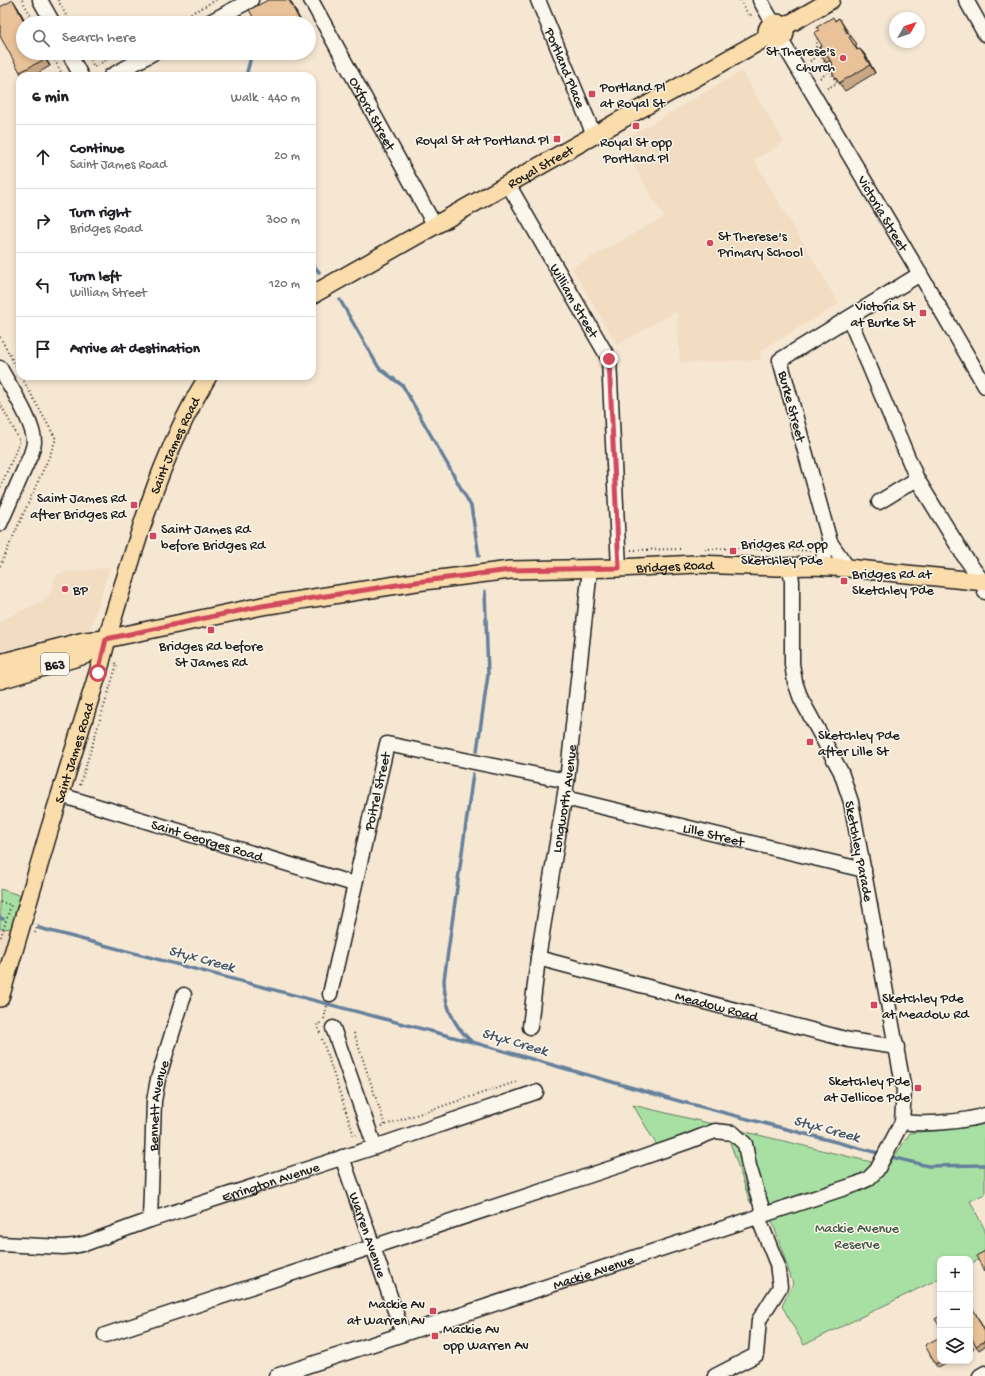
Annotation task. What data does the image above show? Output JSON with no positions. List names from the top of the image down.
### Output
{
  "streets": {
    "main road": [
      "Royal Street",
      "Saint James Road",
      "Bridges Road",
      "B63"
    ],
    "street": [
      "Portland Place",
      "Oxford Street",
      "Victoria Street",
      "William Street",
      "Burke Street",
      "Poitrel Street",
      "Longworth Avenue",
      "Lille Street",
      "Saint Georges Road",
      "Sketchley Parade",
      "Meadow Road",
      "Bennett Avenue",
      "Errington Avenue",
      "Warren Avenue",
      "Mackie Avenue"
    ]
  },
  "crossings": [
    ["Portland Place", "Royal Street"],
    ["Oxford Street", "Royal Street"],
    ["Royal Street", "Victoria Street"],
    ["Royal Street", "William Street"],
    ["Victoria Street", "Burke Street"],
    ["William Street", "Bridges Road"],
    ["Burke Street", "Bridges Road"],
    ["Saint James Road", "Bridges Road"],
    ["Saint James Road", "Saint Georges Road"],
    ["Bridges Road", "Longworth Avenue"],
    ["Bridges Road", "Sketchley Parade"],
    ["Poitrel Street", "Longworth Avenue"],
    ["Poitrel Street", "Saint Georges Road"],
    ["Longworth Avenue", "Lille Street"],
    ["Longworth Avenue", "Meadow Road"],
    ["Lille Street", "Sketchley Parade"],
    ["Sketchley Parade", "Meadow Road"],
    ["Sketchley Parade", "Mackie Avenue"],
    ["Bennett Avenue", "Errington Avenue"],
    ["Errington Avenue", "Warren Avenue"],
    ["Warren Avenue", "Mackie Avenue"]
  ],
  "water": ["Styx Creek"],
  "parks": ["Mackie Avenue Reserve"],
  "places": {
    "other": ["St Therese's Church", "St Therese's Primary School", "BP"],
    "transit": [
      "Portland Pl at Royal St",
      "Royal St opp Portland Pl",
      "Royal St at Portland Pl",
      "Victoria St at Burke St",
      "Saint James Rd after Bridges Rd",
      "Saint James Rd before Bridges Rd",
      "Bridges Rd opp Sketchley Pde",
      "Bridges Rd at Sketchley Pde",
      "Bridges Rd before St James Rd",
      "Sketchley Pde after Lille St",
      "Sketchley Pde at Meadow Rd",
      "Sketchley Pde at Jellicoe Pde",
      "Mackie Av at Warren Av",
      "Mackie Av opp Warren Av"
    ]
  },
  "north": "top right",
  "page": {
    "search": "Search here",
    "heading": ["6 min", "Walk · 440 m"],
    "list": [
      ["Continue", "Saint James Road", "20 m"],
      ["Turn right", "Bridges Road", "300 m"],
      ["Turn left", "William Street", "120 m"],
      "Arrive at destination"
    ],
    "map_buttons": ["+", "−"]
  }
}
